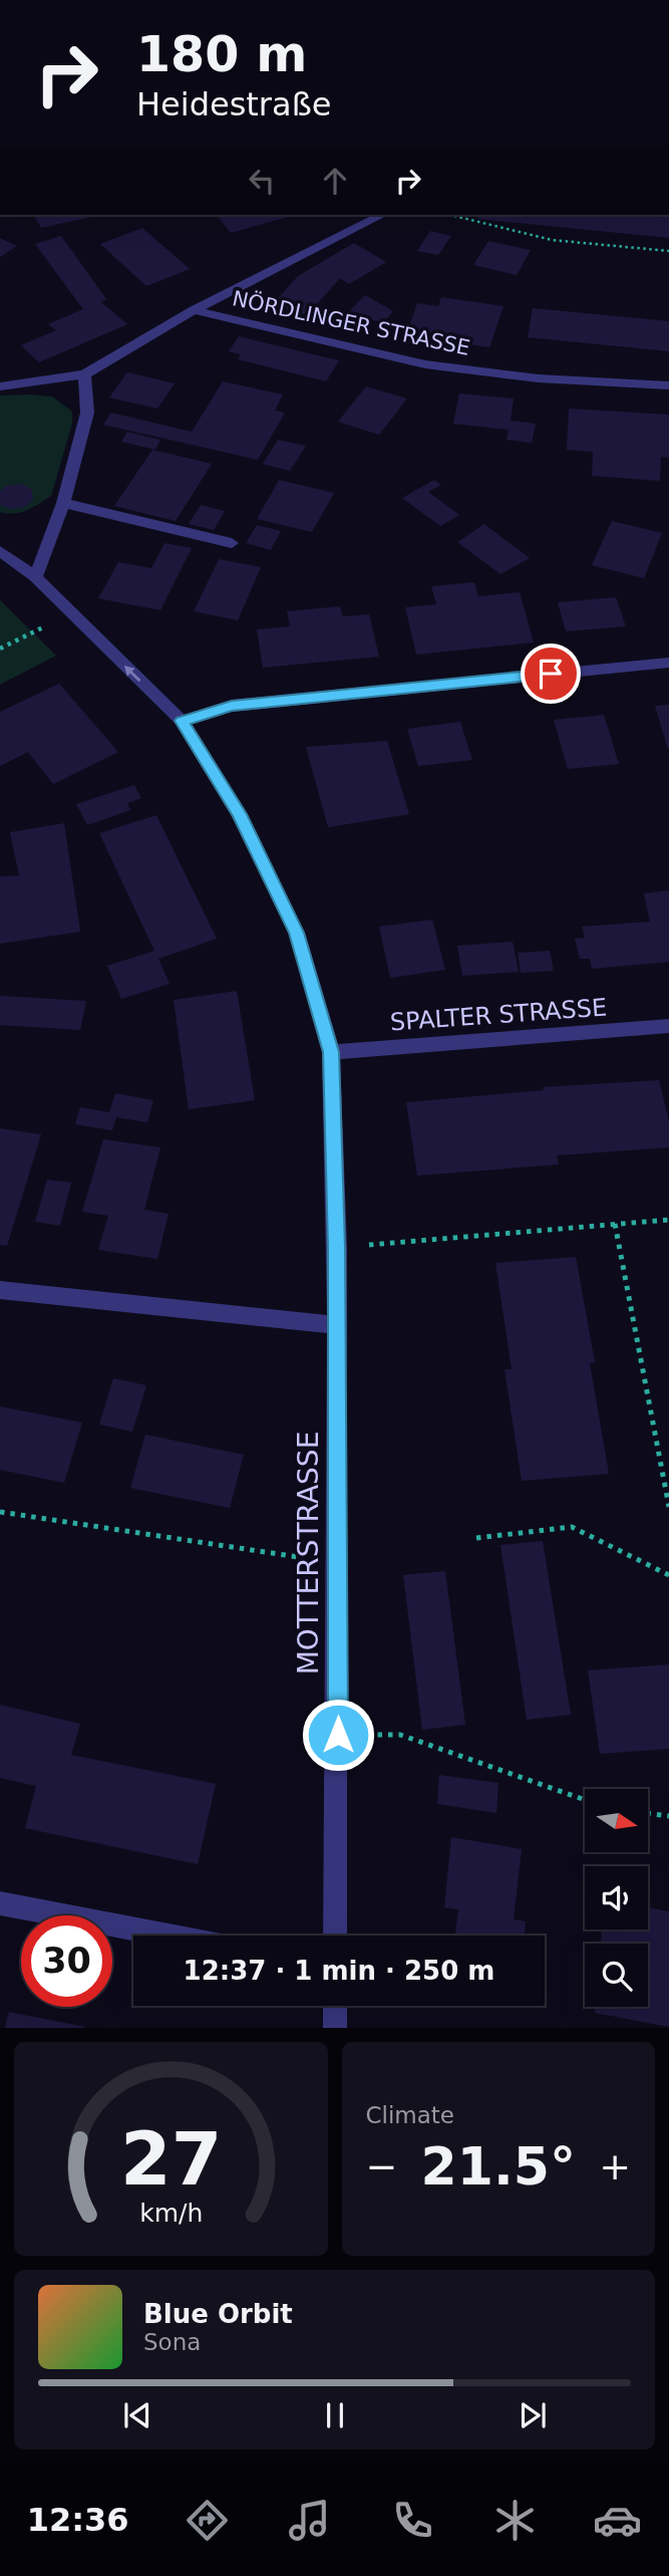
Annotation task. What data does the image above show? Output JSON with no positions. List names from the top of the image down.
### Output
{
  "streets": {
    "street": ["NÖRDLINGER STRASSE", "SPALTER STRASSE", "MOTTERSTRASSE"]
  },
  "crossings": [
    ["SPALTER STRASSE", "MOTTERSTRASSE"]
  ],
  "north": "right",
  "page": {
    "turn": ["180 m", "Heidestraße"],
    "limit": "30",
    "trip": "12:37 · 1 min · 250 m",
    "tile": "Climate",
    "heat": ["−", "21.5°", "+"],
    "song": ["Blue Orbit", "Sona"],
    "tabs": "12:36",
    "gauge": ["27", "km/h"]
  }
}
